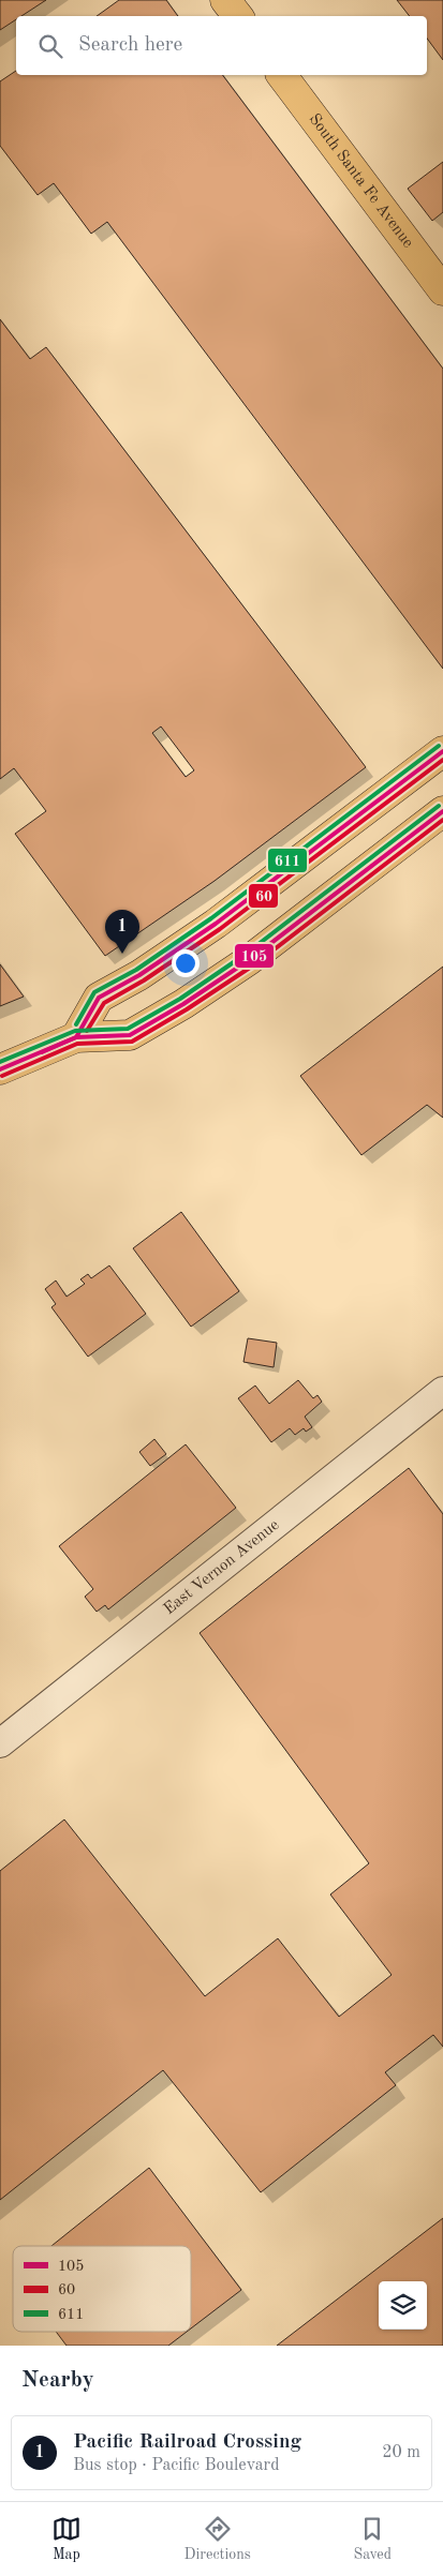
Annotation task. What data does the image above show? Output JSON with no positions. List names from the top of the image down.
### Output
{
  "streets": {
    "main road": ["South Santa Fe Avenue"],
    "street": ["East Vernon Avenue"]
  },
  "lines": ["transit line 611", "transit line 105", "transit line 60"],
  "legend": ["105", "60", "611"],
  "page": {
    "search": "Search here",
    "pins": "1",
    "heading": "Nearby",
    "list": [
      {
        "mark": "1",
        "name": "Pacific Railroad Crossing",
        "note": "Bus stop · Pacific Boulevard",
        "value": "20 m"
      }
    ],
    "nav": ["Map", "Directions", "Saved"]
  }
}
